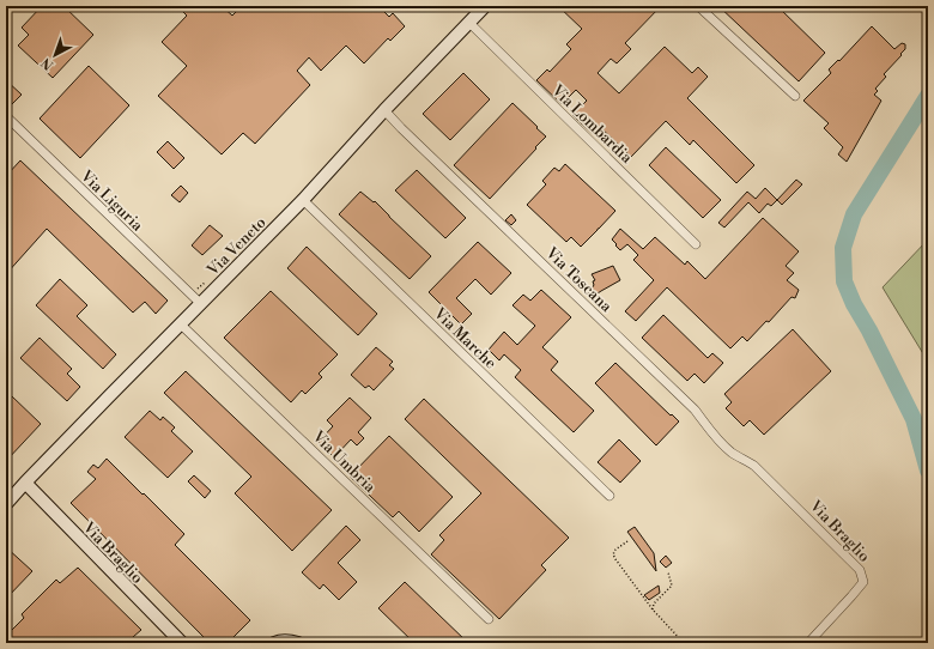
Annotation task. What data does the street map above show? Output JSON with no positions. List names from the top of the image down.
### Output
{
  "streets": {
    "main road": ["Via Veneto", "Via Braglio"],
    "street": [
      "Via Lombardia",
      "Via Liguria",
      "Via Toscana",
      "Via Marche",
      "Via Umbria"
    ]
  },
  "crossings": [
    ["Via Lombardia", "Via Veneto"],
    ["Via Liguria", "Via Veneto"],
    ["Via Veneto", "Via Toscana"],
    ["Via Veneto", "Via Marche"],
    ["Via Veneto", "Via Umbria"],
    ["Via Veneto", "Via Braglio"],
    ["Via Toscana", "Via Braglio"]
  ],
  "north": "bottom left"
}
